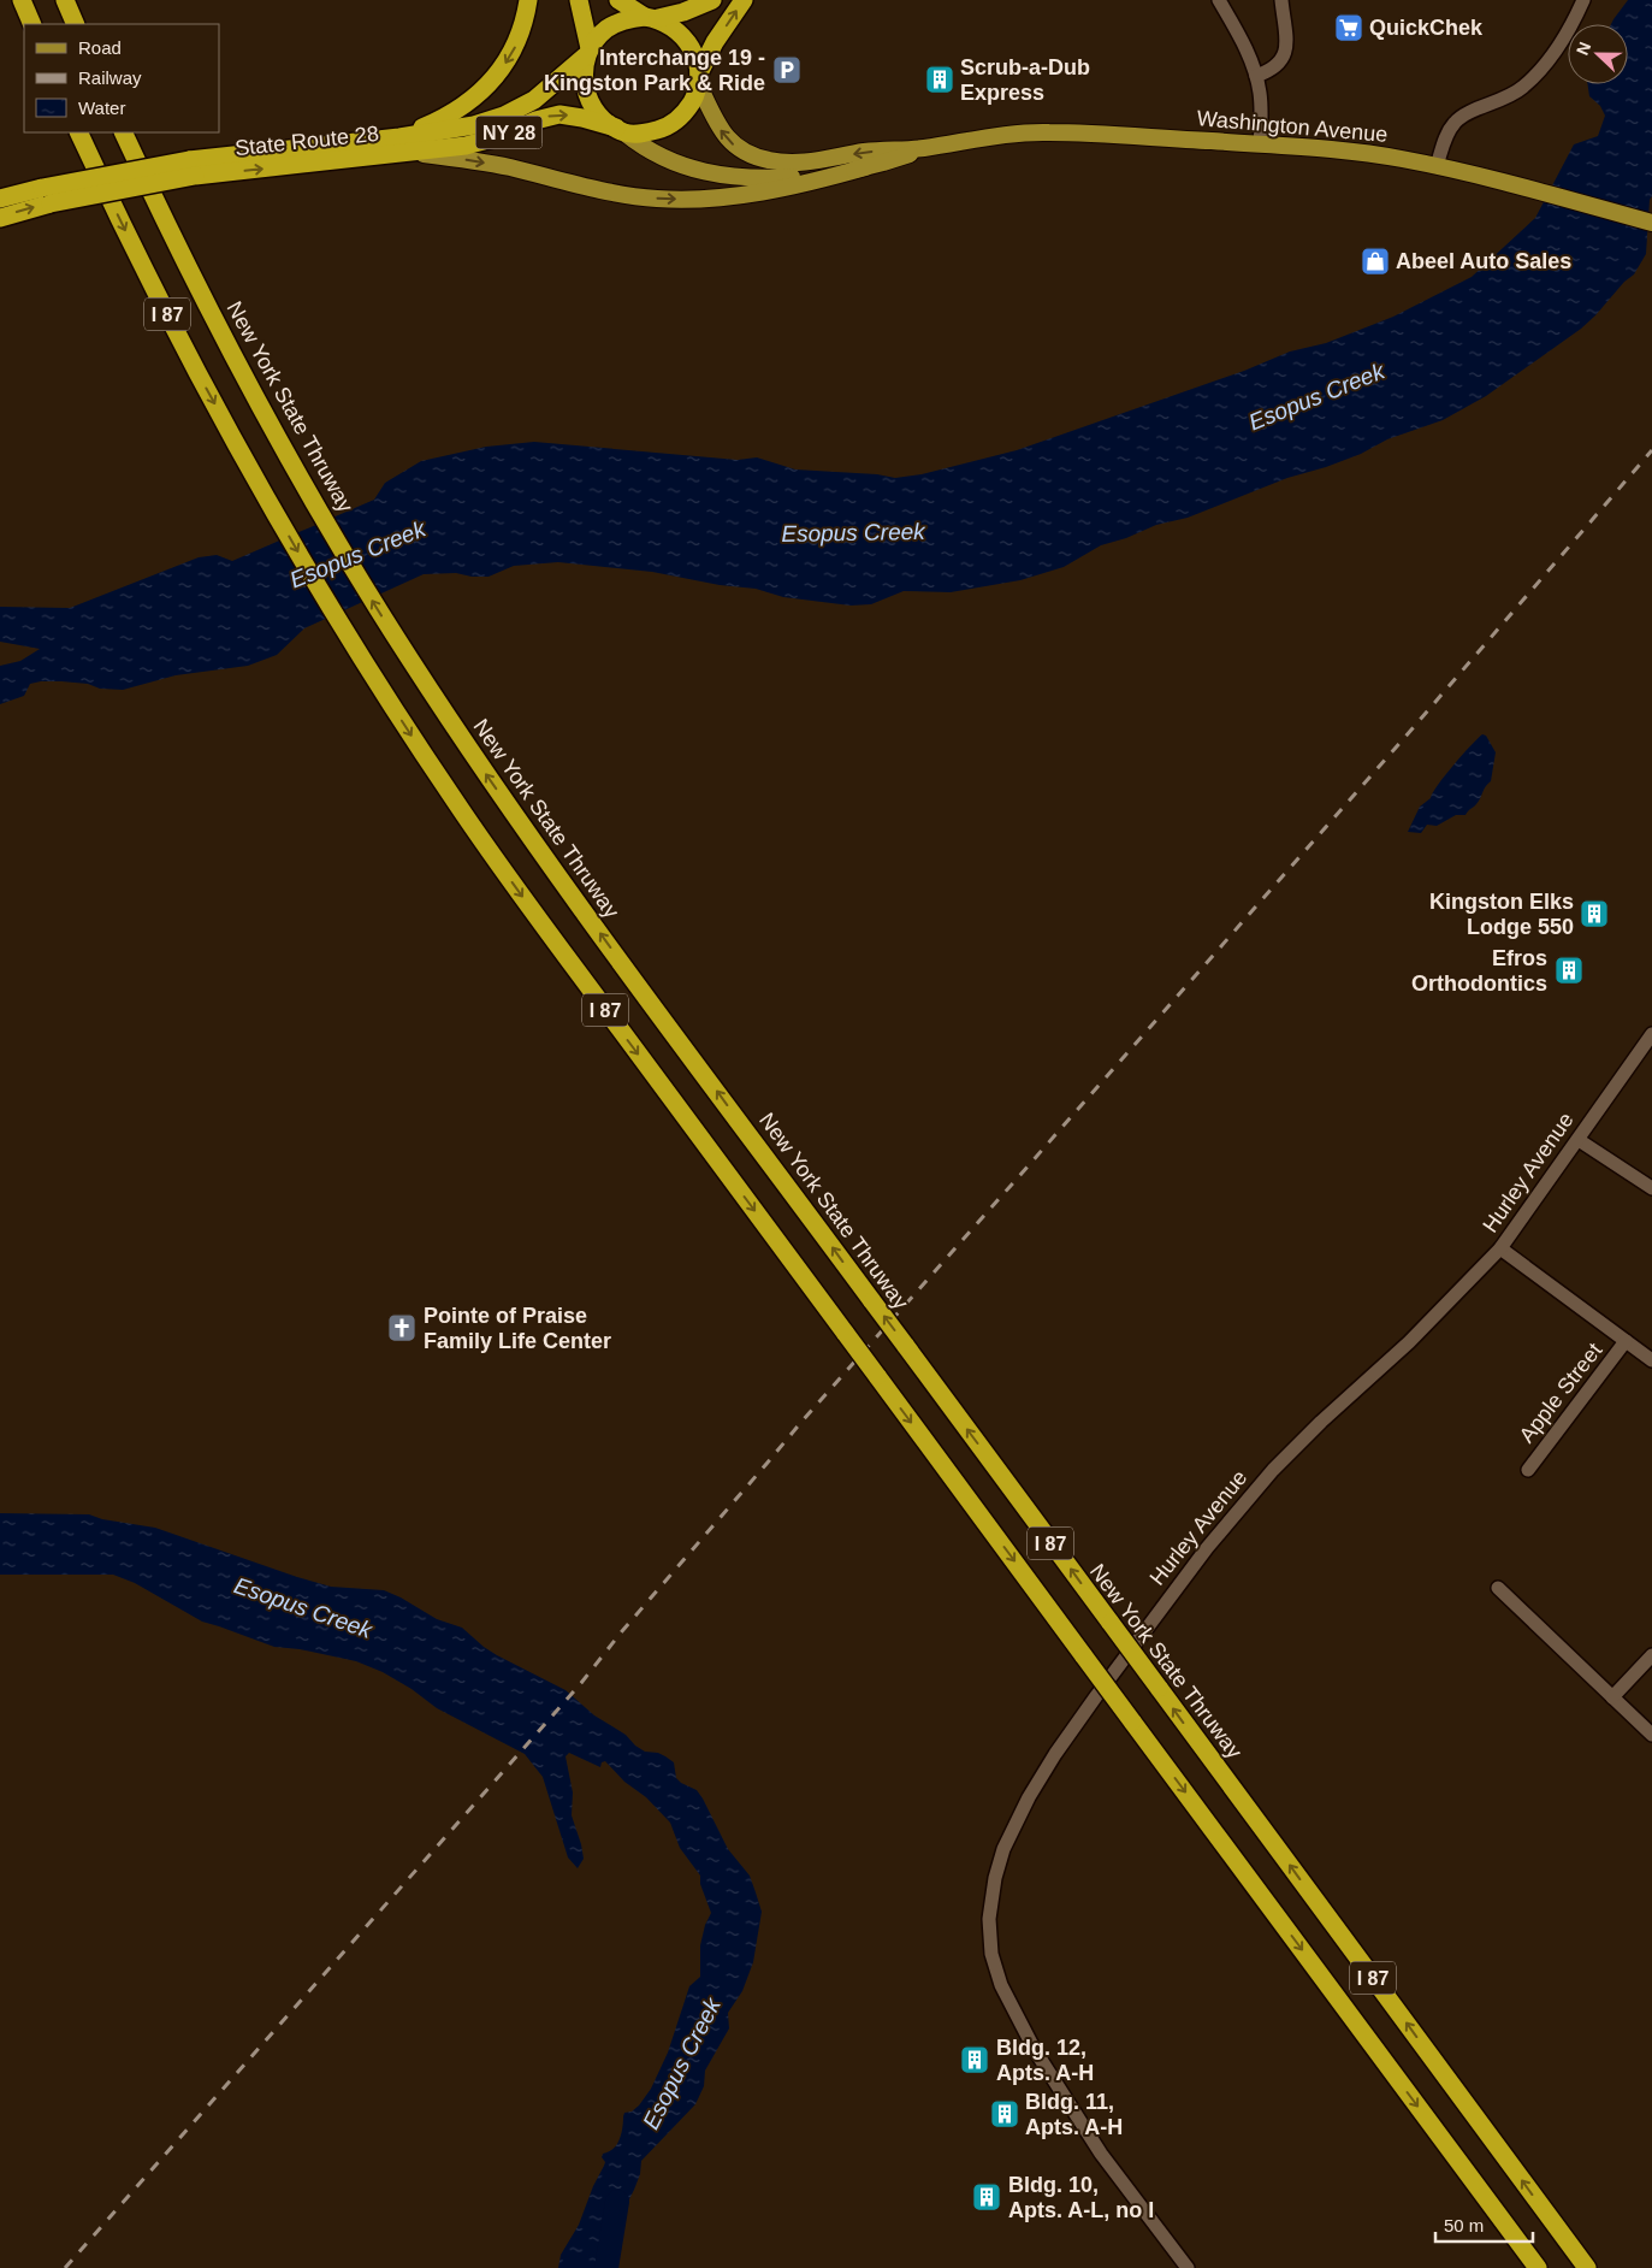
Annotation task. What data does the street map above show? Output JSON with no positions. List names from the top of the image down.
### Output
{
  "streets": {
    "highway": [
      "NY 28",
      "State Route 28",
      "I 87",
      "New York State Thruway"
    ],
    "main road": ["Washington Avenue"],
    "street": ["Hurley Avenue", "Apple Street"]
  },
  "crossings": [
    ["Washington Avenue", "State Route 28"]
  ],
  "water": ["Esopus Creek"],
  "places": {
    "supermarket": ["QuickChek"],
    "parking": ["Interchange 19 - Kingston Park & Ride"],
    "building": [
      "Scrub-a-Dub Express",
      "Kingston Elks Lodge 550",
      "Efros Orthodontics",
      "Bldg. 12, Apts. A-H",
      "Bldg. 11, Apts. A-H",
      "Bldg. 10, Apts. A-L, no I"
    ],
    "shop": ["Abeel Auto Sales"],
    "church": ["Pointe of Praise Family Life Center"]
  },
  "legend": ["Road", "Railway", "Water"],
  "scale_bar": "50 m",
  "north": "left"
}
